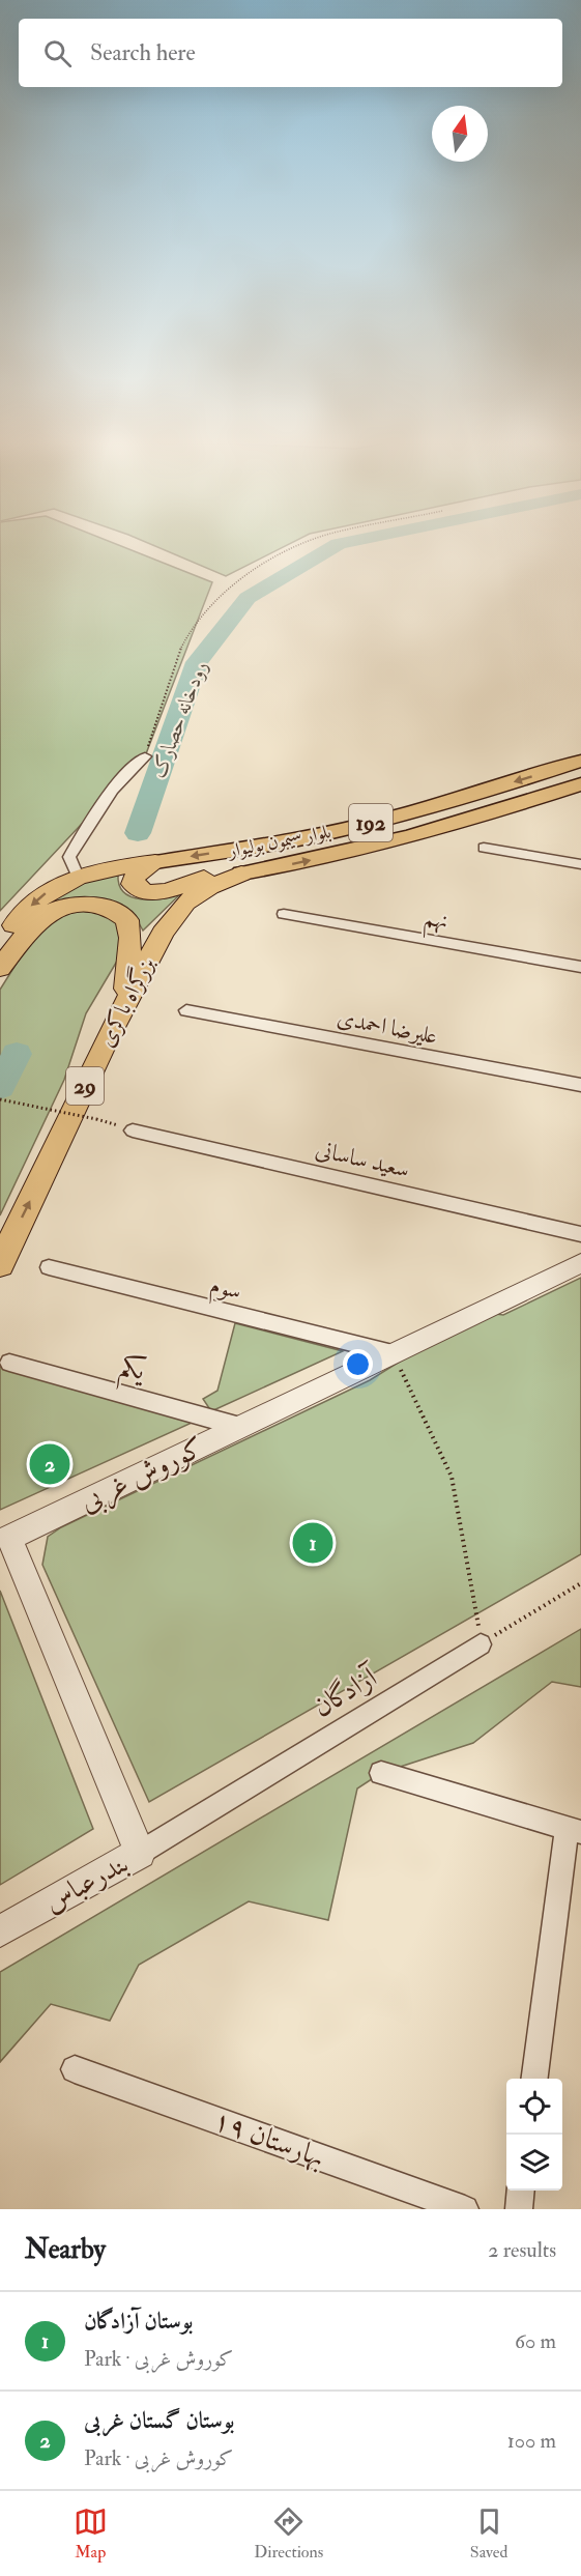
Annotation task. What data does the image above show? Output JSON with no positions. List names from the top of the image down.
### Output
{
  "streets": {
    "highway": ["بزرگراه باکری", "29"],
    "main road": ["192", "بلوار سیمون بولیوار"],
    "street": [
      "نهم",
      "علیرضا احمدی",
      "سعید ساسانی",
      "سوم",
      "یکم",
      "کوروش غربی",
      "آزادگان",
      "بندرعباس",
      "بهارستان ۱۹"
    ]
  },
  "crossings": [
    ["بلوار سیمون بولیوار", "بزرگراه باکری"],
    ["سوم", "کوروش غربی"],
    ["یکم", "کوروش غربی"],
    ["کوروش غربی", "آزادگان"],
    ["کوروش غربی", "بندرعباس"],
    ["آزادگان", "بندرعباس"]
  ],
  "one_way": ["بزرگراه باکری"],
  "water": ["رودخانه حصارک"],
  "north": "top",
  "page": {
    "search": "Search here",
    "pins": ["2", "1"],
    "heading": ["Nearby", "2 results"],
    "list": [
      {
        "mark": "1",
        "name": "بوستان آزادگان",
        "note": "Park · کوروش غربی",
        "value": "60 m"
      },
      {
        "mark": "2",
        "name": "بوستان گستان غربی",
        "note": "Park · کوروش غربی",
        "value": "100 m"
      }
    ],
    "nav": ["Map", "Directions", "Saved"]
  }
}
